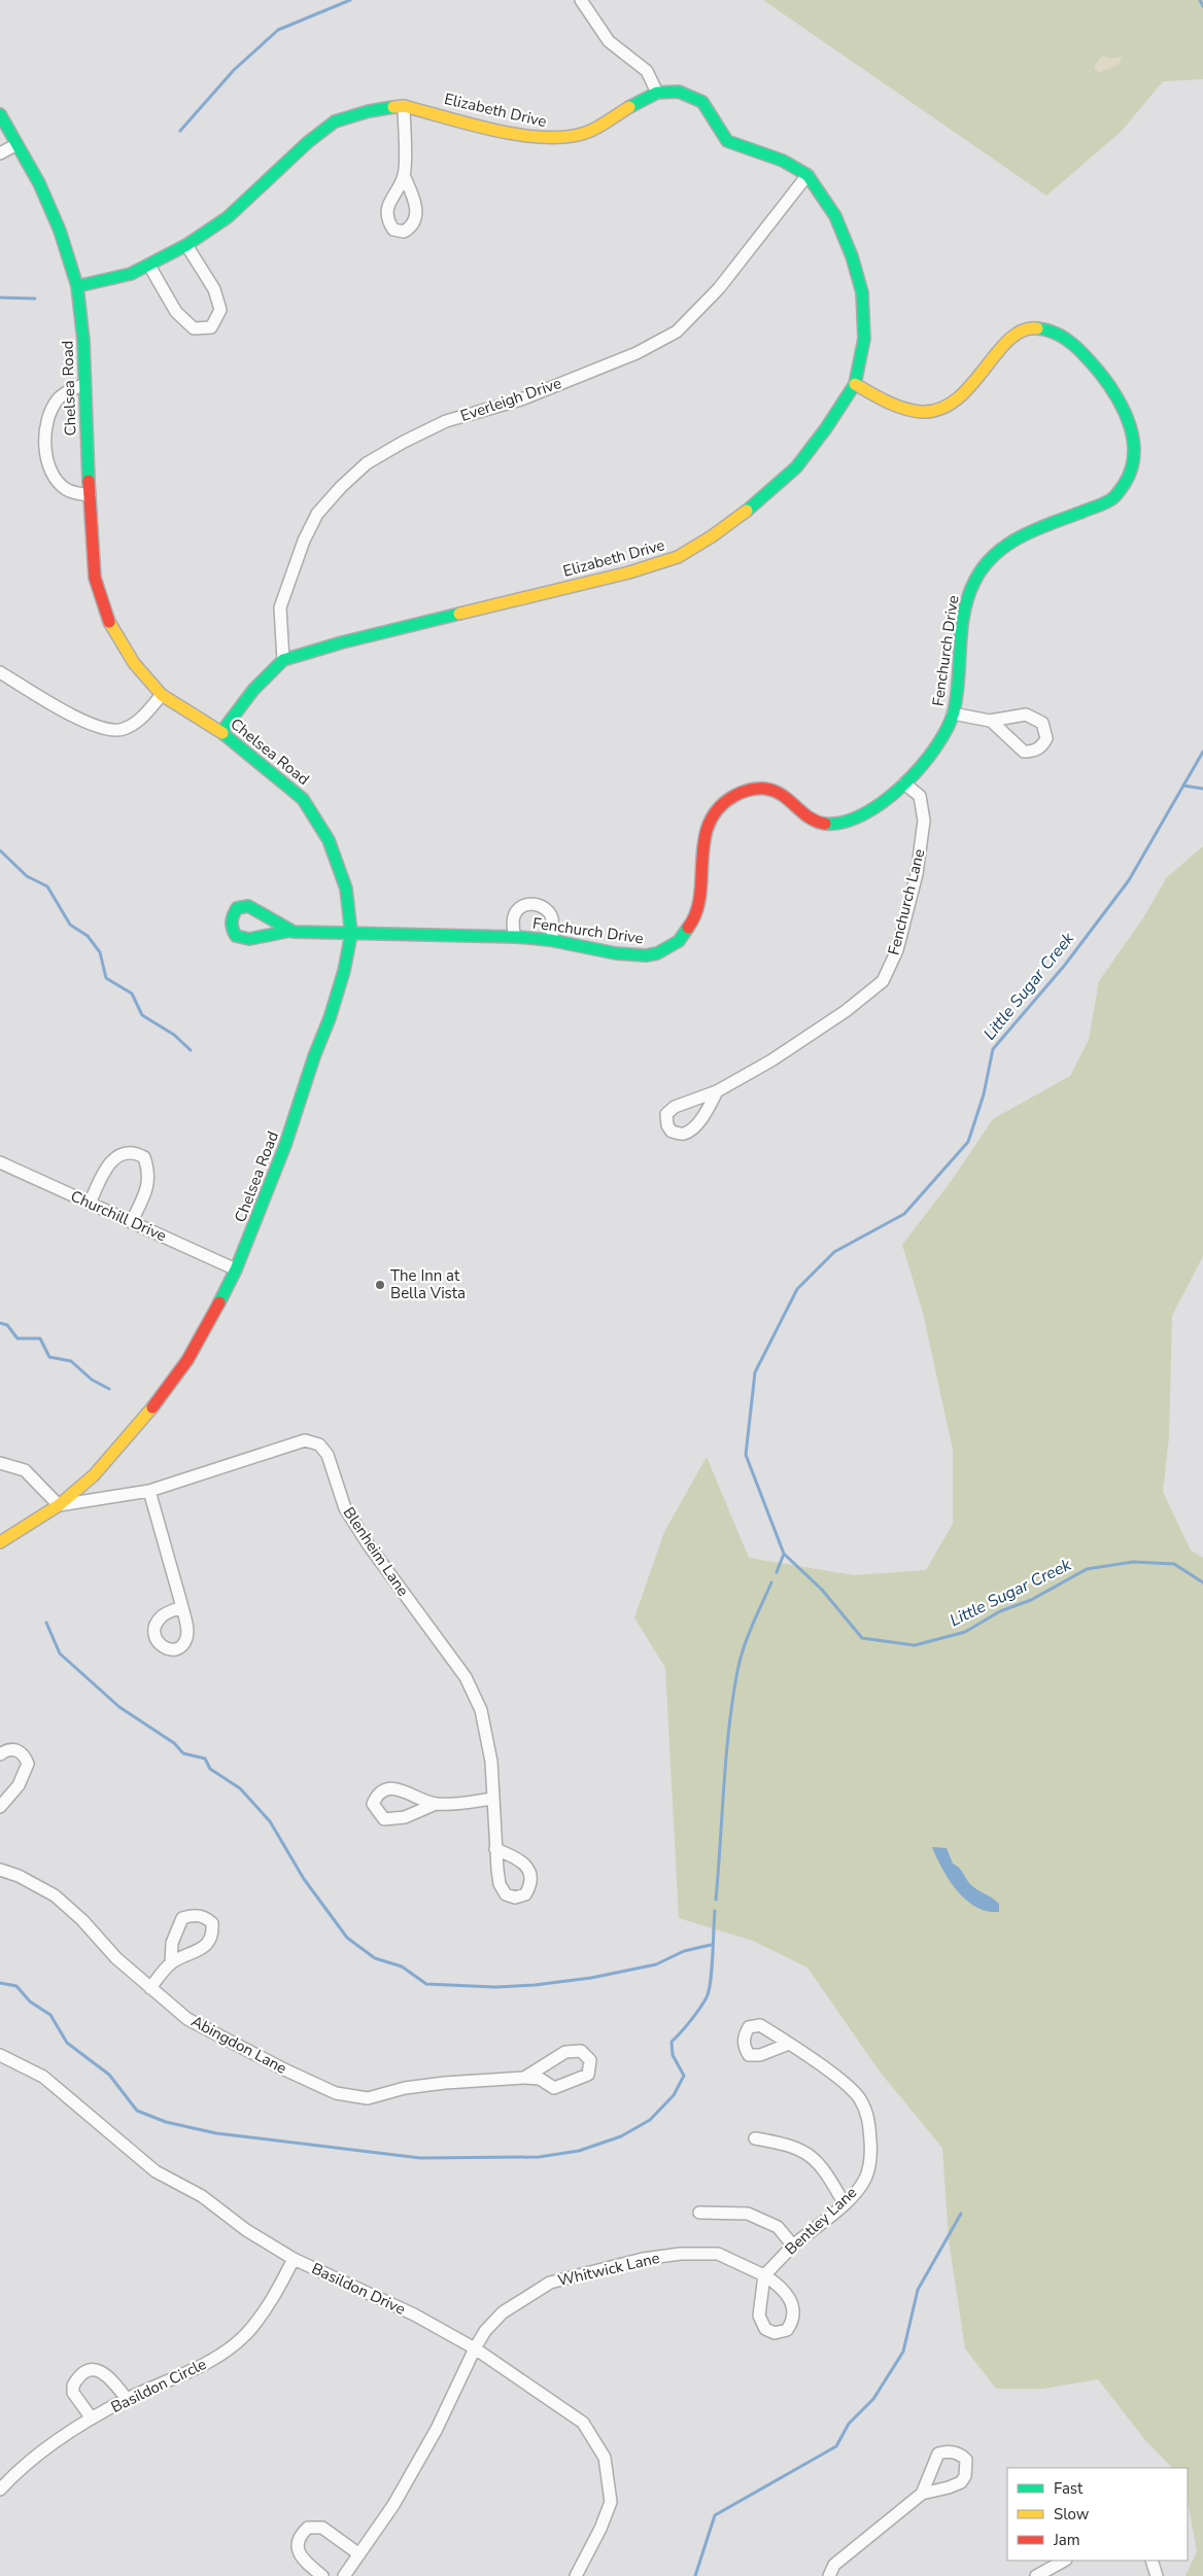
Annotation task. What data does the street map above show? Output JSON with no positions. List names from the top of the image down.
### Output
{
  "streets": {
    "street": [
      "Elizabeth Drive",
      "Chelsea Road",
      "Everleigh Drive",
      "Fenchurch Drive",
      "Fenchurch Lane",
      "Churchill Drive",
      "Blenheim Lane",
      "Abingdon Lane",
      "Bentley Lane",
      "Whitwick Lane",
      "Basildon Drive",
      "Basildon Circle"
    ]
  },
  "crossings": [
    ["Elizabeth Drive", "Chelsea Road"],
    ["Elizabeth Drive", "Everleigh Drive"],
    ["Elizabeth Drive", "Fenchurch Drive"],
    ["Chelsea Road", "Fenchurch Drive"],
    ["Chelsea Road", "Churchill Drive"],
    ["Chelsea Road", "Blenheim Lane"],
    ["Fenchurch Drive", "Fenchurch Lane"],
    ["Bentley Lane", "Whitwick Lane"],
    ["Whitwick Lane", "Basildon Drive"],
    ["Basildon Drive", "Basildon Circle"]
  ],
  "water": ["Little Sugar Creek"],
  "places": ["The Inn at Bella Vista"],
  "legend": ["Fast", "Slow", "Jam"]
}
